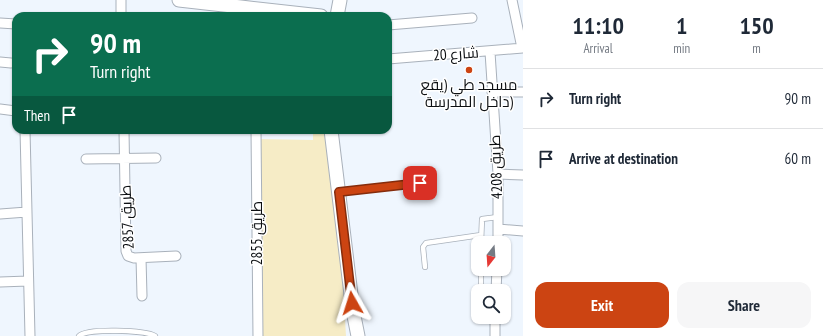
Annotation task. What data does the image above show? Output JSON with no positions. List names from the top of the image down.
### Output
{
  "streets": {
    "street": [
      "شارع 20",
      "طريق 4208",
      "طريق 2857",
      "طريق 2855"
    ]
  },
  "crossings": [
    ["شارع 20", "طريق 4208"]
  ],
  "places": ["مسجد طي (يقع داخل المدرسة)"],
  "north": "bottom",
  "page": {
    "eta": [
      "11:10",
      "Arrival",
      "1",
      "min",
      "150",
      "m"
    ],
    "turn": ["90 m", "Turn right"],
    "list": [
      {
        "name": "Turn right",
        "value": "90 m"
      },
      {
        "name": "Arrive at destination",
        "value": "60 m"
      }
    ],
    "then": "Then",
    "buttons": ["Exit", "Share"]
  }
}
